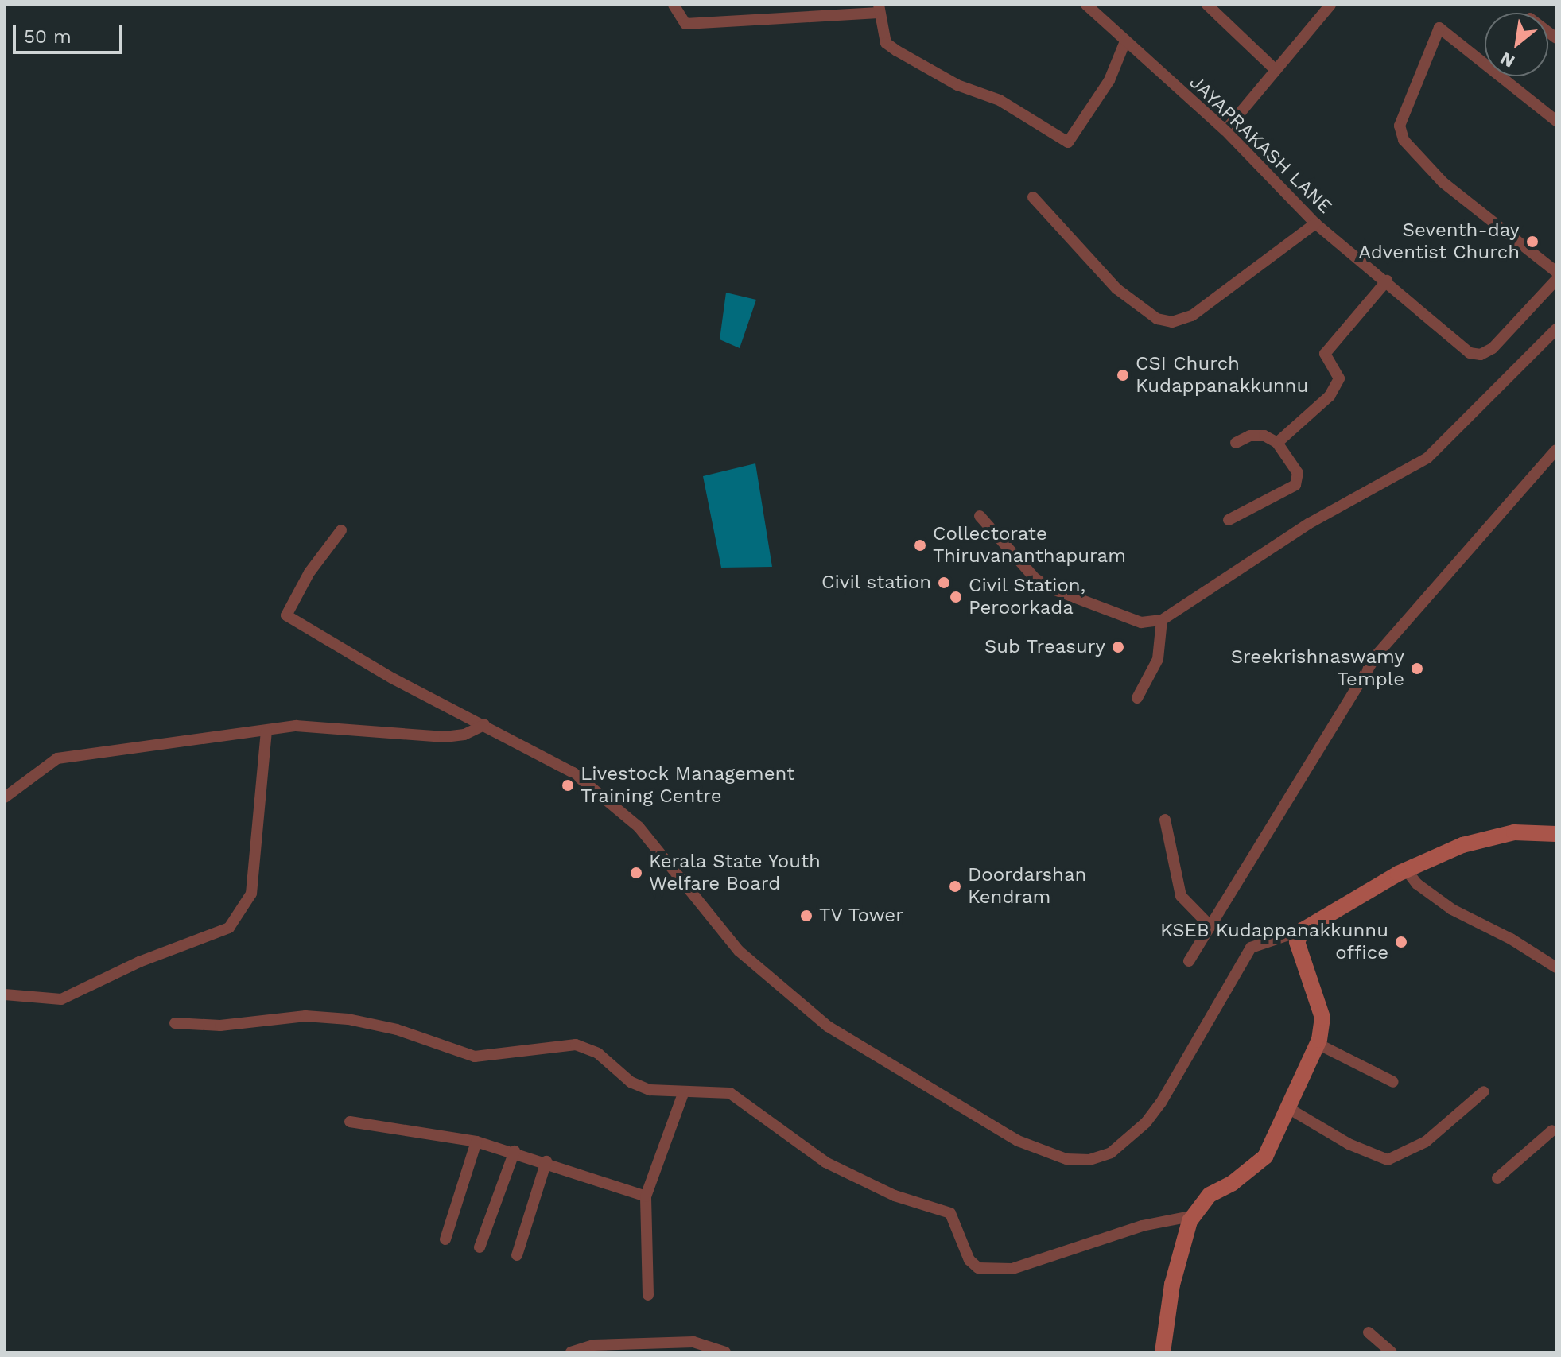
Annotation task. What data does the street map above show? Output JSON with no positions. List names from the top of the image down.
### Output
{
  "streets": {
    "street": ["JAYAPRAKASH LANE"]
  },
  "places": [
    "Seventh-day Adventist Church",
    "CSI Church Kudappanakkunnu",
    "Collectorate Thiruvananthapuram",
    "Civil station",
    "Civil Station, Peroorkada",
    "Sub Treasury",
    "Sreekrishnaswamy Temple",
    "Livestock Management Training Centre",
    "Kerala State Youth Welfare Board",
    "Doordarshan Kendram",
    "TV Tower",
    "KSEB Kudappanakkunnu office"
  ],
  "scale_bar": "50 m",
  "north": "bottom left"
}
